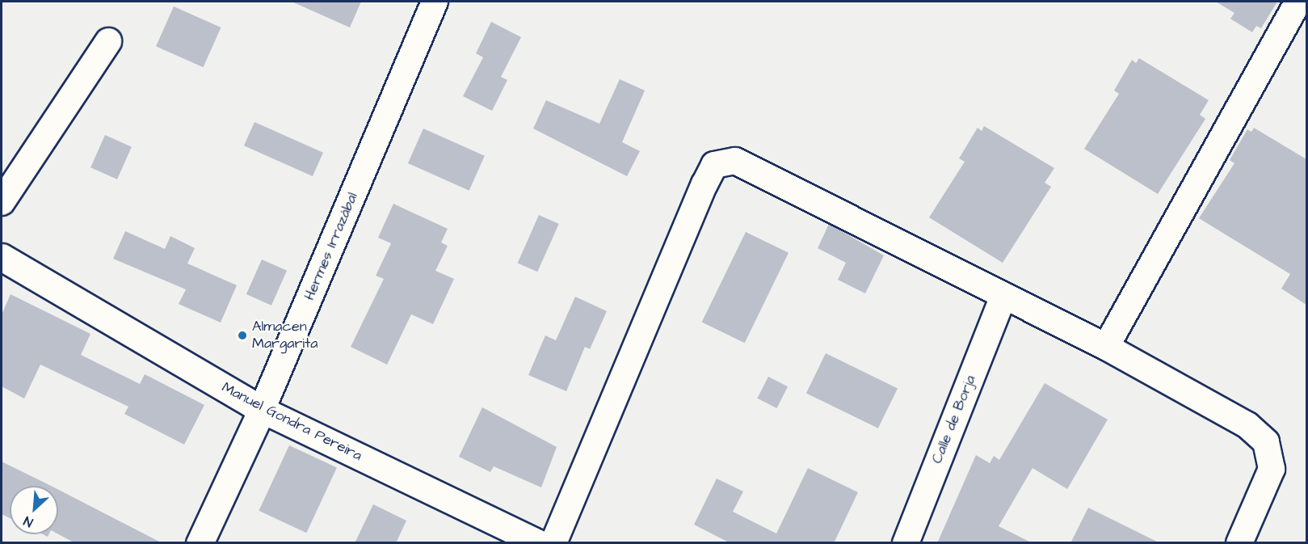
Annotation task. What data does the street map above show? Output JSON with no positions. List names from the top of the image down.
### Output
{
  "streets": {
    "street": ["Hermes Irrazábal", "Calle de Borja", "Manuel Gondra Pereira"]
  },
  "crossings": [
    ["Hermes Irrazábal", "Manuel Gondra Pereira"]
  ],
  "places": ["Almacen Margarita"],
  "north": "bottom left"
}
